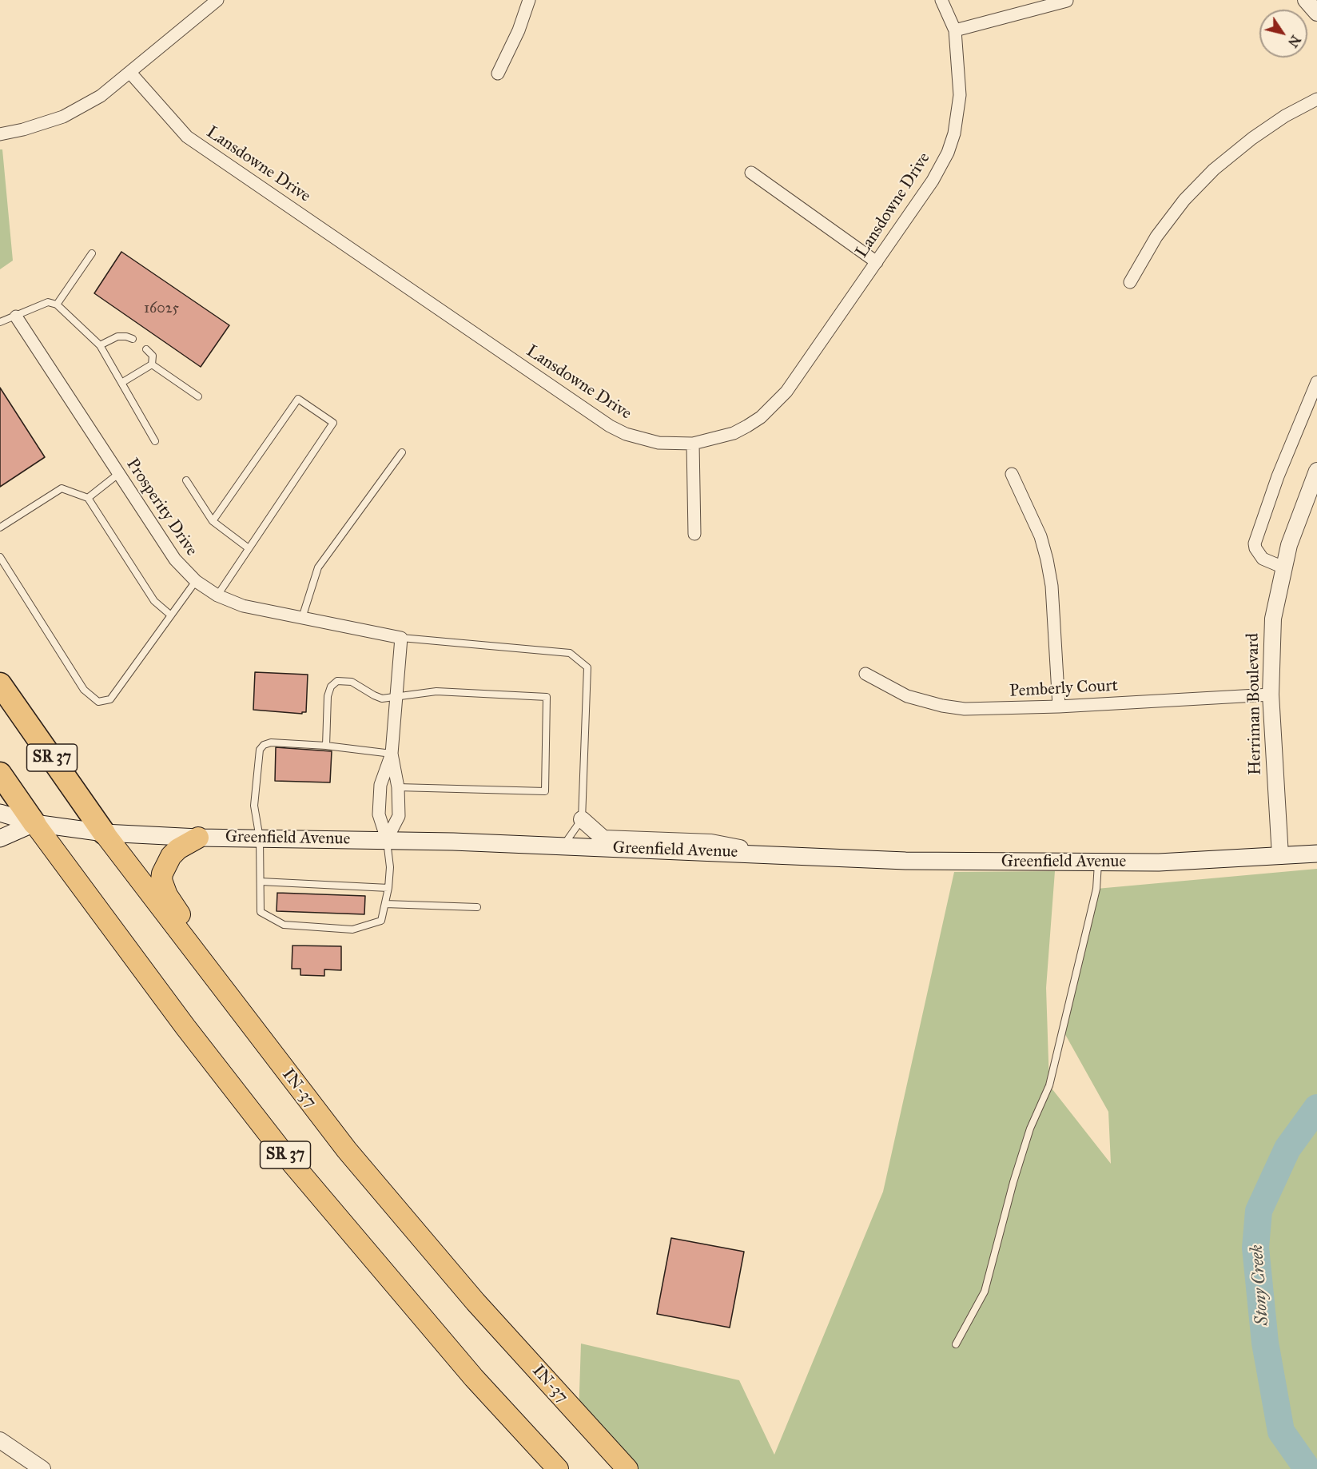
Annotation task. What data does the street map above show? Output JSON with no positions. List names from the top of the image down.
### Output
{
  "streets": {
    "highway": ["SR 37", "IN-37"],
    "main road": ["Greenfield Avenue"],
    "street": [
      "Lansdowne Drive",
      "Prosperity Drive",
      "Pemberly Court",
      "Herriman Boulevard"
    ]
  },
  "crossings": [
    ["Pemberly Court", "Herriman Boulevard"],
    ["Herriman Boulevard", "Greenfield Avenue"],
    ["SR 37", "Greenfield Avenue"],
    ["Greenfield Avenue", "IN-37"]
  ],
  "water": ["Stony Creek"],
  "house_numbers": ["16025"],
  "north": "bottom right"
}
